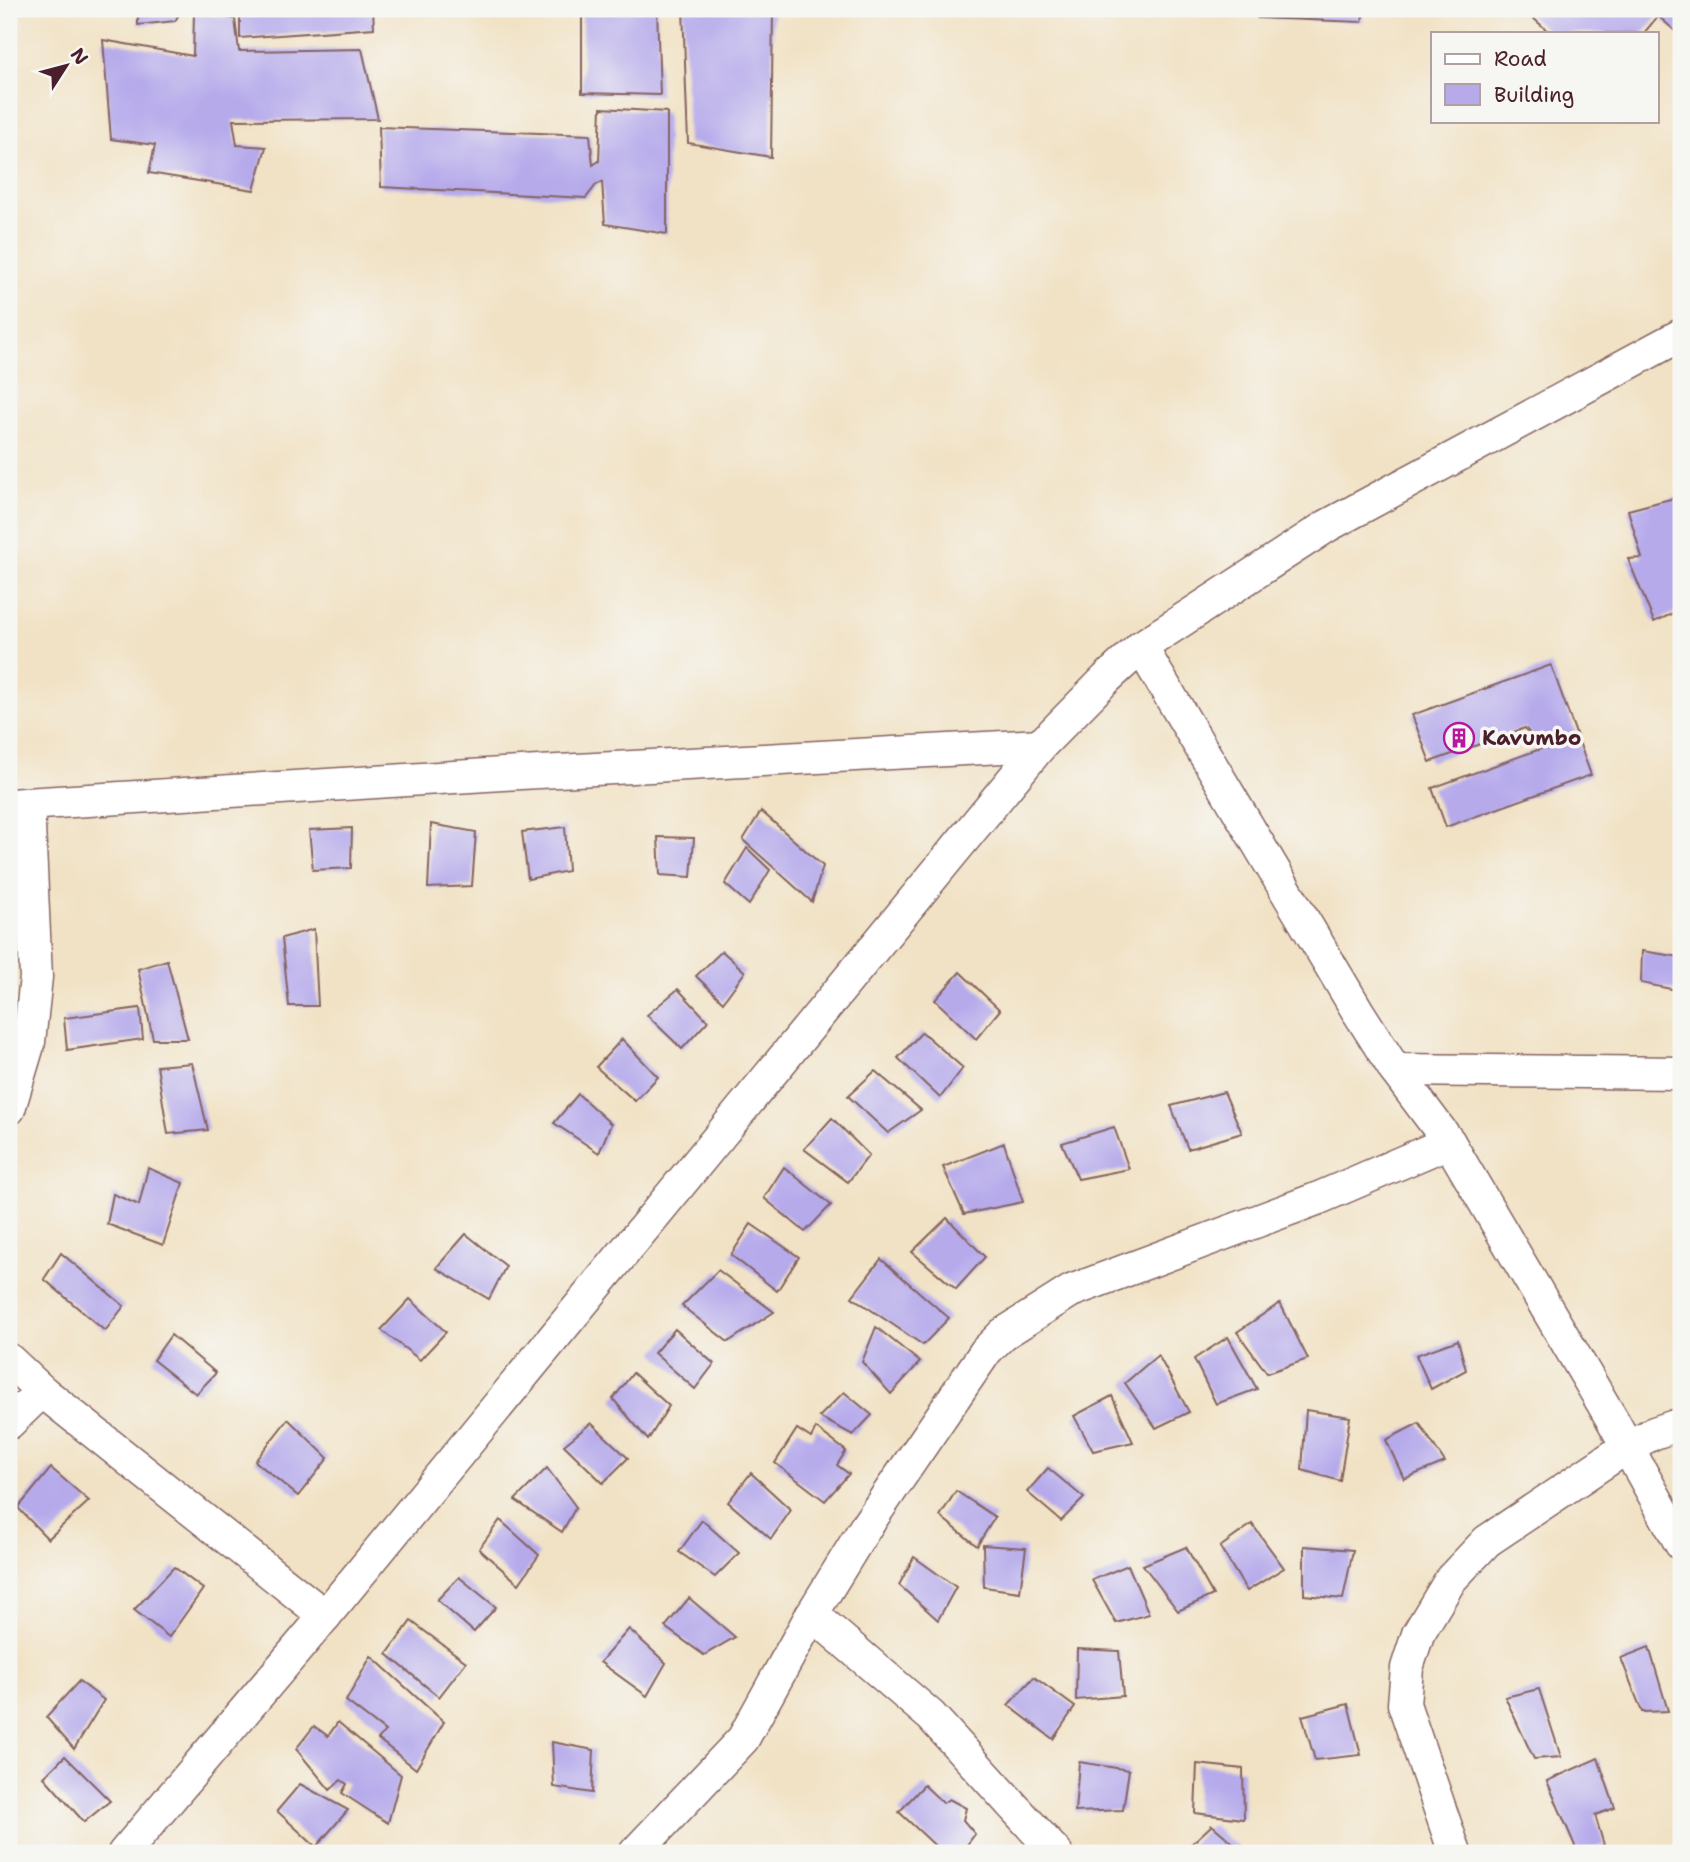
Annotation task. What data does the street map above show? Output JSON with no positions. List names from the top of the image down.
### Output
{
  "places": {
    "building": ["Kavumbo"]
  },
  "legend": ["Road", "Building"],
  "north": "top right"
}
